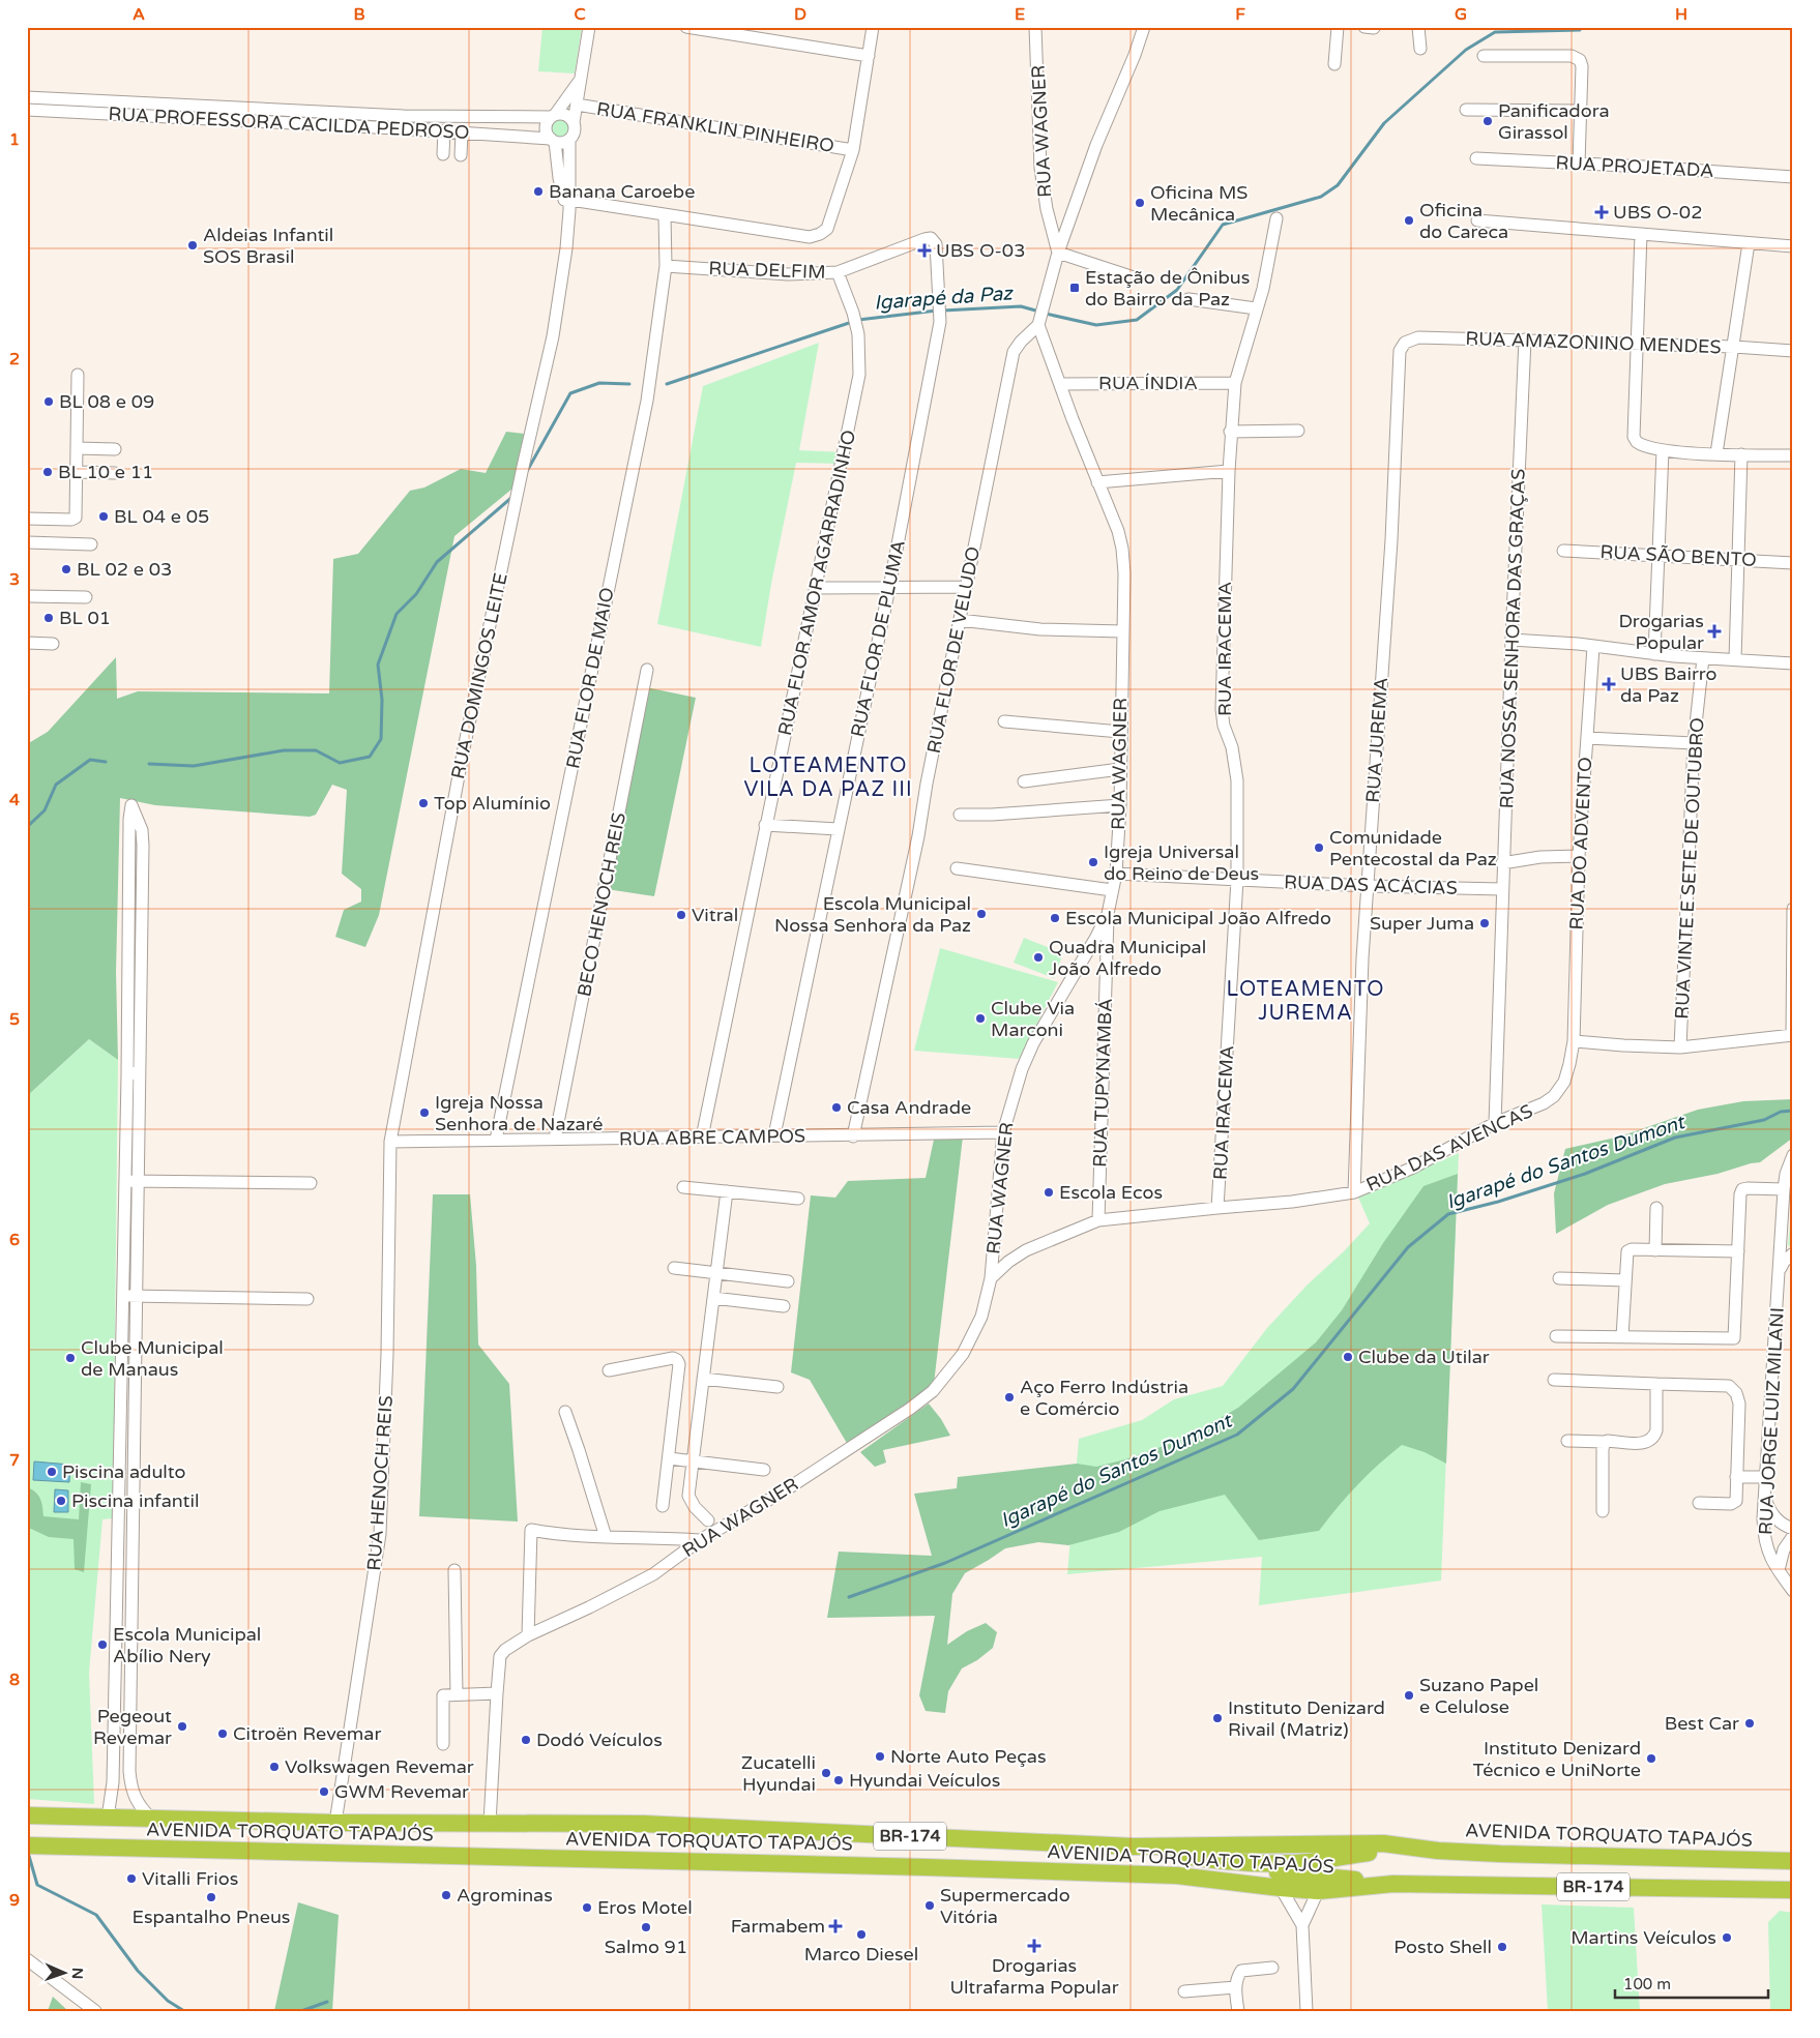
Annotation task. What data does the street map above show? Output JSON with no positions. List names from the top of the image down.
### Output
{
  "streets": {
    "highway": ["AVENIDA TORQUATO TAPAJÓS", "BR-174"],
    "street": [
      "RUA PROFESSORA CACILDA PEDROSO",
      "RUA FRANKLIN PINHEIRO",
      "RUA WAGNER",
      "RUA PROJETADA",
      "RUA DELFIM",
      "RUA AMAZONINO MENDES",
      "RUA ÍNDIA",
      "RUA SÃO BENTO",
      "RUA FLOR AMOR AGARRADINHO",
      "RUA FLOR DE PLUMA",
      "RUA NOSSA SENHORA DAS GRAÇAS",
      "RUA IRACEMA",
      "RUA FLOR DE VELUDO",
      "RUA DOMINGOS LEITE",
      "RUA FLOR DE MAIO",
      "RUA JUREMA",
      "RUA DO ADVENTO",
      "RUA VINTE E SETE DE OUTUBRO",
      "RUA DAS ACÁCIAS",
      "BECO HENOCH REIS",
      "RUA TUPYNAMBÁ",
      "RUA ABRE CAMPOS",
      "RUA DAS AVENCAS",
      "RUA JORGE LUIZ MILANI",
      "RUA HENOCH REIS"
    ]
  },
  "crossings": [
    ["RUA PROFESSORA CACILDA PEDROSO", "RUA DOMINGOS LEITE"],
    ["RUA WAGNER", "RUA ÍNDIA"],
    ["RUA WAGNER", "RUA FLOR DE VELUDO"],
    ["RUA WAGNER", "RUA DAS ACÁCIAS"],
    ["RUA WAGNER", "RUA TUPYNAMBÁ"],
    ["RUA WAGNER", "RUA ABRE CAMPOS"],
    ["RUA WAGNER", "RUA DAS AVENCAS"],
    ["RUA WAGNER", "AVENIDA TORQUATO TAPAJÓS"],
    ["RUA DELFIM", "RUA FLOR AMOR AGARRADINHO"],
    ["RUA DELFIM", "RUA FLOR DE PLUMA"],
    ["RUA DELFIM", "RUA FLOR DE MAIO"],
    ["RUA AMAZONINO MENDES", "RUA NOSSA SENHORA DAS GRAÇAS"],
    ["RUA AMAZONINO MENDES", "RUA JUREMA"],
    ["RUA ÍNDIA", "RUA IRACEMA"],
    ["RUA FLOR AMOR AGARRADINHO", "RUA ABRE CAMPOS"],
    ["RUA FLOR DE PLUMA", "RUA ABRE CAMPOS"],
    ["RUA NOSSA SENHORA DAS GRAÇAS", "RUA DAS ACÁCIAS"],
    ["RUA NOSSA SENHORA DAS GRAÇAS", "RUA DAS AVENCAS"],
    ["RUA IRACEMA", "RUA DAS ACÁCIAS"],
    ["RUA IRACEMA", "RUA DAS AVENCAS"],
    ["RUA FLOR DE VELUDO", "RUA ABRE CAMPOS"],
    ["RUA DOMINGOS LEITE", "RUA ABRE CAMPOS"],
    ["RUA DOMINGOS LEITE", "RUA HENOCH REIS"],
    ["RUA FLOR DE MAIO", "RUA ABRE CAMPOS"],
    ["RUA JUREMA", "RUA DAS ACÁCIAS"],
    ["RUA JUREMA", "RUA DAS AVENCAS"],
    ["RUA DO ADVENTO", "RUA DAS AVENCAS"],
    ["BECO HENOCH REIS", "RUA ABRE CAMPOS"],
    ["RUA TUPYNAMBÁ", "RUA DAS AVENCAS"],
    ["RUA ABRE CAMPOS", "RUA HENOCH REIS"],
    ["RUA HENOCH REIS", "AVENIDA TORQUATO TAPAJÓS"]
  ],
  "districts": ["LOTEAMENTO VILA DA PAZ III", "LOTEAMENTO JUREMA"],
  "water": ["Igarapé da Paz", "Igarapé do Santos Dumont"],
  "places": {
    "other": [
      "Panificadora Girassol",
      "Banana Caroebe",
      "Oficina MS Mecânica",
      "Oficina do Careca",
      "Aldeias Infantil SOS Brasil",
      "BL 08 e 09",
      "BL 10 e 11",
      "BL 04 e 05",
      "BL 02 e 03",
      "BL 01",
      "Top Alumínio",
      "Comunidade Pentecostal da Paz",
      "Igreja Universal do Reino de Deus",
      "Escola Municipal Nossa Senhora da Paz",
      "Vitral",
      "Escola Municipal João Alfredo",
      "Super Juma",
      "Quadra Municipal João Alfredo",
      "Clube Via Marconi",
      "Casa Andrade",
      "Igreja Nossa Senhora de Nazaré",
      "Escola Ecos",
      "Clube da Utilar",
      "Clube Municipal de Manaus",
      "Aço Ferro Indústria e Comércio",
      "Piscina adulto",
      "Piscina infantil",
      "Escola Municipal Abílio Nery",
      "Suzano Papel e Celulose",
      "Instituto Denizard Rivail (Matriz)",
      "Best Car",
      "Pegeout Revemar",
      "Citroën Revemar",
      "Dodó Veículos",
      "Norte Auto Peças",
      "Instituto Denizard Técnico e UniNorte",
      "Volkswagen Revemar",
      "Zucatelli Hyundai",
      "Hyundai Veículos",
      "GWM Revemar",
      "Vitalli Frios",
      "Agrominas",
      "Espantalho Pneus",
      "Supermercado Vitória",
      "Eros Motel",
      "Salmo 91",
      "Marco Diesel",
      "Martins Veículos",
      "Posto Shell"
    ],
    "health": [
      "UBS O-02",
      "UBS O-03",
      "Drogarias Popular",
      "UBS Bairro da Paz",
      "Farmabem",
      "Drogarias Ultrafarma Popular"
    ],
    "transit": ["Estação de Ônibus do Bairro da Paz"]
  },
  "scale_bar": "100 m",
  "north": "right",
  "grid": {
    "columns": [
      "A",
      "B",
      "C",
      "D",
      "E",
      "F",
      "G",
      "H"
    ],
    "rows": [
      "1",
      "2",
      "3",
      "4",
      "5",
      "6",
      "7",
      "8",
      "9"
    ]
  }
}
